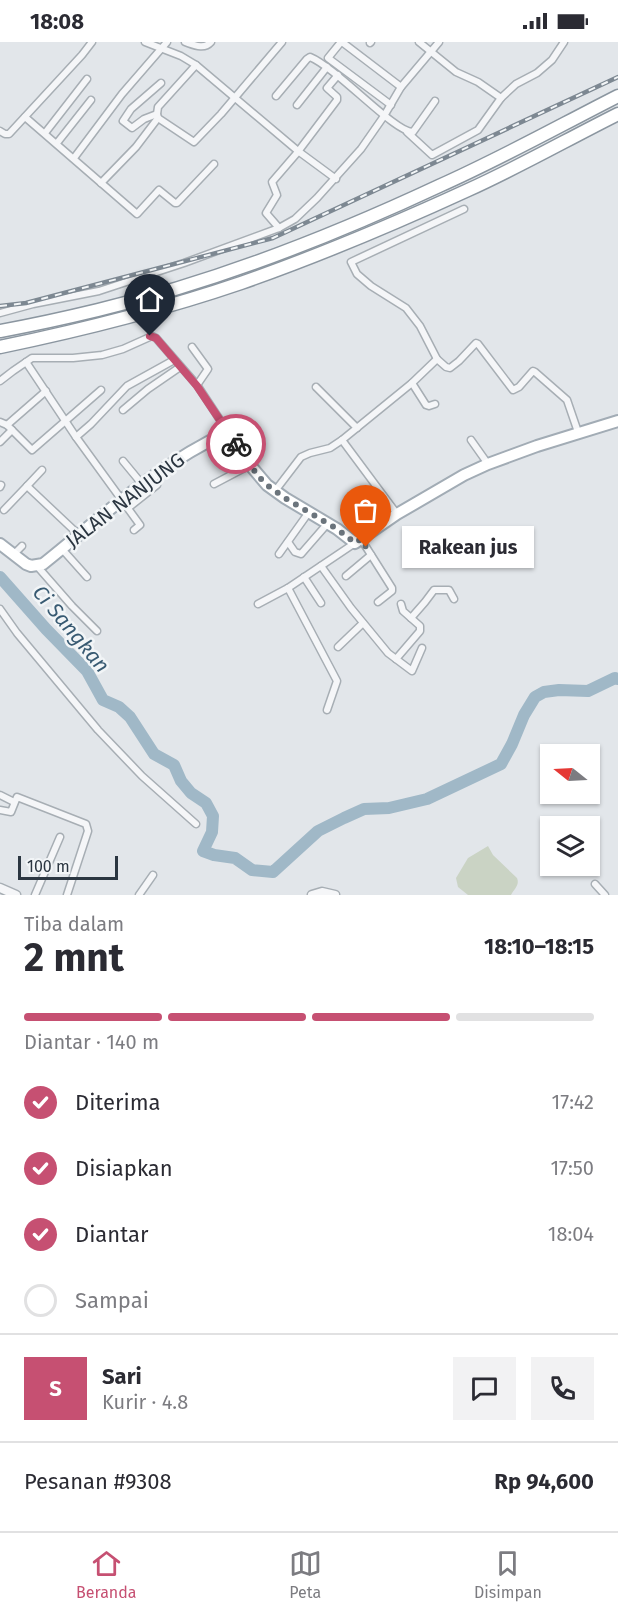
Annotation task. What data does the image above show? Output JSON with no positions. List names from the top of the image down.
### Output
{
  "streets": {
    "main road": ["JALAN NANJUNG"]
  },
  "water": ["Ci Sangkan"],
  "places": ["Rakean jus"],
  "scale_bar": "100 m",
  "north": "left",
  "page": {
    "status": "18:08",
    "bubble": "Rakean jus",
    "scale": "100 m",
    "heading": ["2 mnt", "Tiba dalam", "18:10–18:15"],
    "panel": [
      "Sari",
      "Kurir · 4.8",
      "Pesanan #9308",
      "Rp 94,600"
    ],
    "bar": "Diantar · 140 m",
    "list": [
      ["Diterima", "17:42"],
      ["Disiapkan", "17:50"],
      ["Diantar", "18:04"],
      "Sampai"
    ],
    "round": "S",
    "tabs": ["Beranda", "Peta", "Disimpan"]
  }
}
